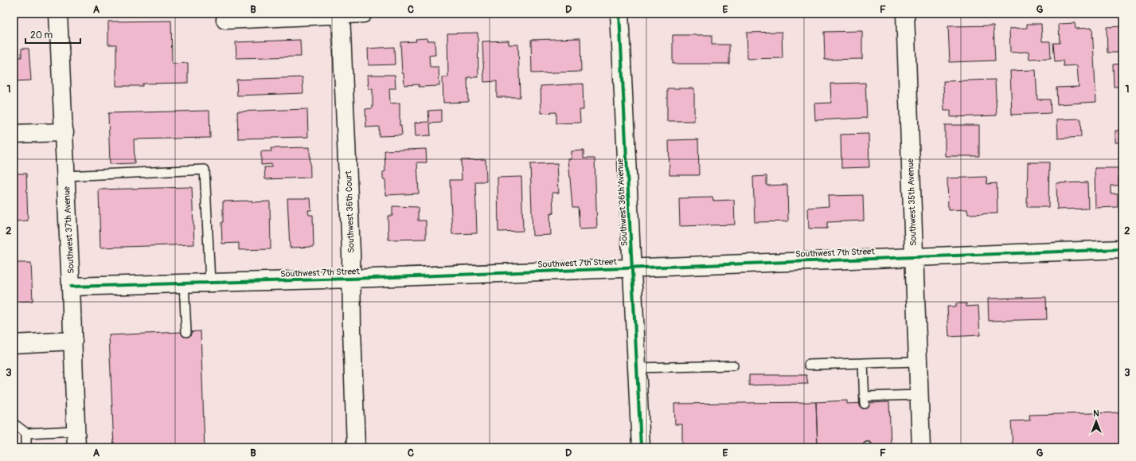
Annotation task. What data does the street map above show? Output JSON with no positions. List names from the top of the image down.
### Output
{
  "streets": {
    "street": [
      "Southwest 36th Avenue",
      "Southwest 35th Avenue",
      "Southwest 36th Court",
      "Southwest 37th Avenue",
      "Southwest 7th Street"
    ]
  },
  "crossings": [
    ["Southwest 36th Avenue", "Southwest 7th Street"],
    ["Southwest 35th Avenue", "Southwest 7th Street"],
    ["Southwest 36th Court", "Southwest 7th Street"],
    ["Southwest 37th Avenue", "Southwest 7th Street"]
  ],
  "scale_bar": "20 m",
  "north": "top",
  "grid": {
    "columns": [
      "A",
      "B",
      "C",
      "D",
      "E",
      "F",
      "G"
    ],
    "rows": ["1", "2", "3"]
  }
}
